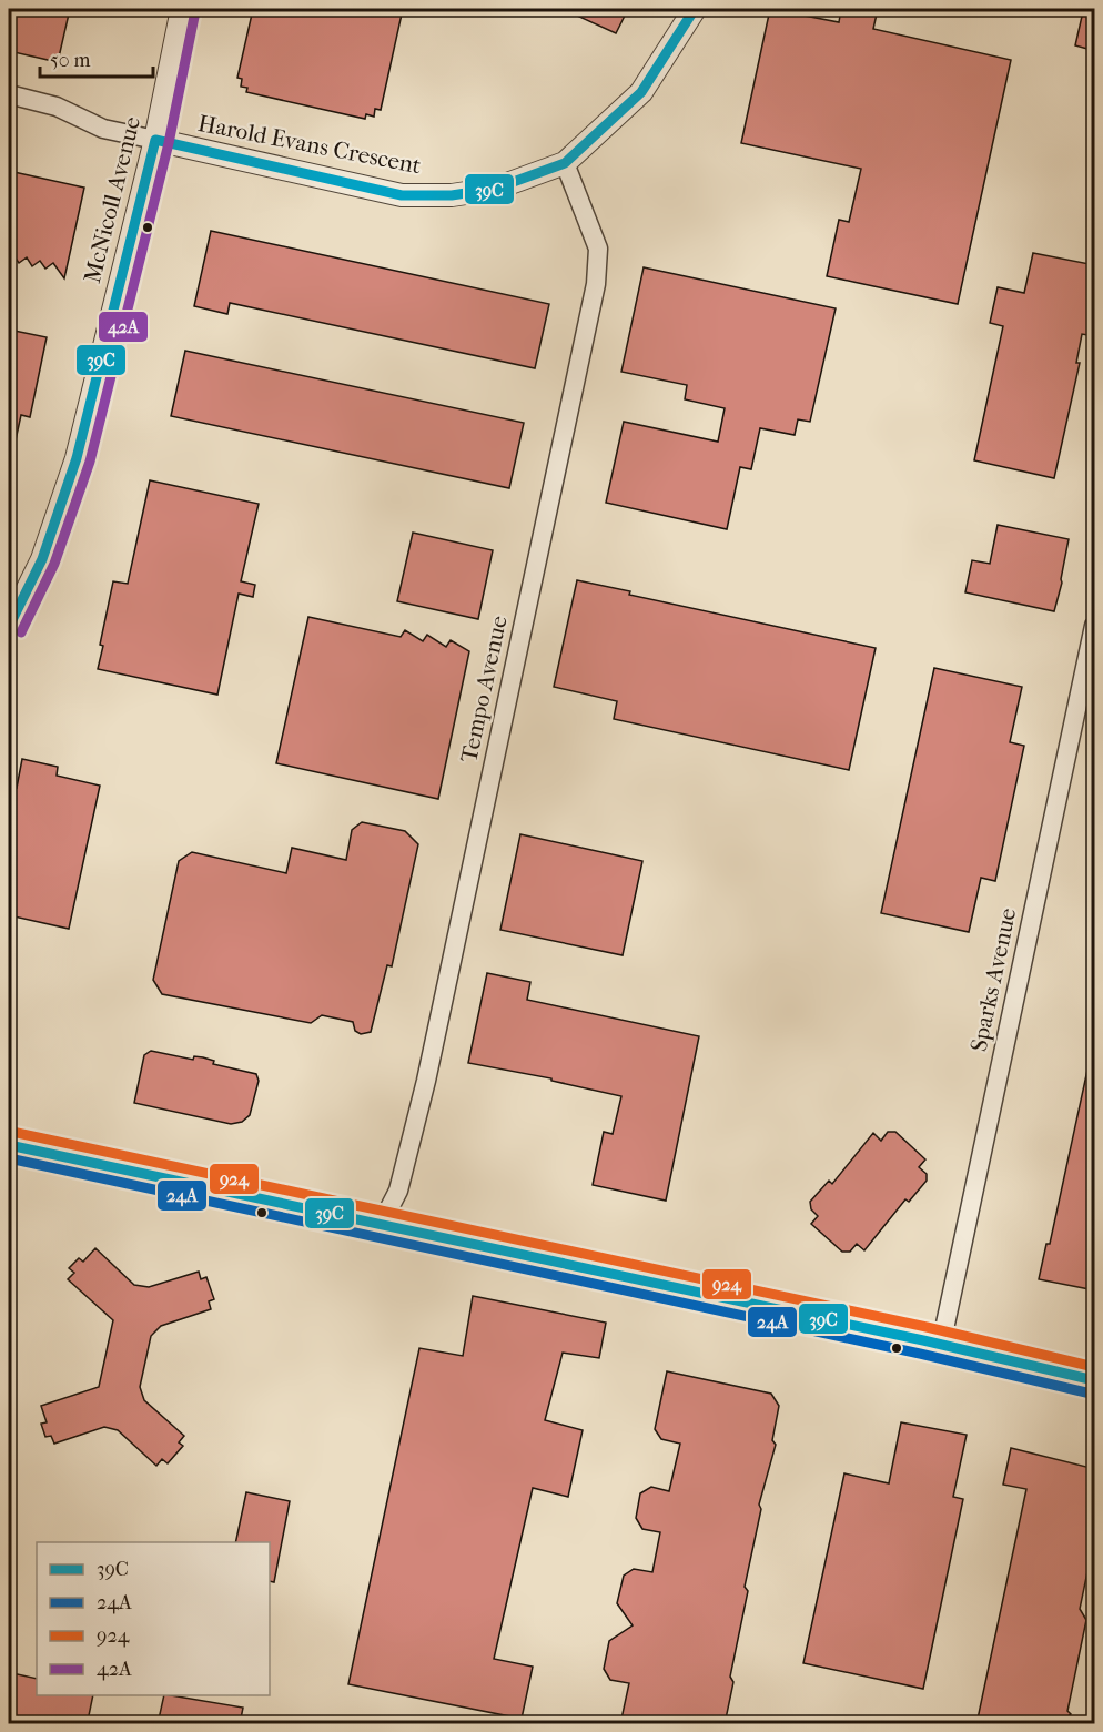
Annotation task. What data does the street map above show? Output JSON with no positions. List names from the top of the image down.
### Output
{
  "streets": {
    "street": [
      "Harold Evans Crescent",
      "McNicoll Avenue",
      "Tempo Avenue",
      "Sparks Avenue"
    ]
  },
  "crossings": [
    ["Harold Evans Crescent", "McNicoll Avenue"],
    ["Harold Evans Crescent", "Tempo Avenue"]
  ],
  "lines": [
    "transit line 39C",
    "transit line 42A",
    "transit line 924",
    "transit line 24A"
  ],
  "legend": [
    "39C",
    "24A",
    "924",
    "42A"
  ],
  "scale_bar": "50 m"
}
